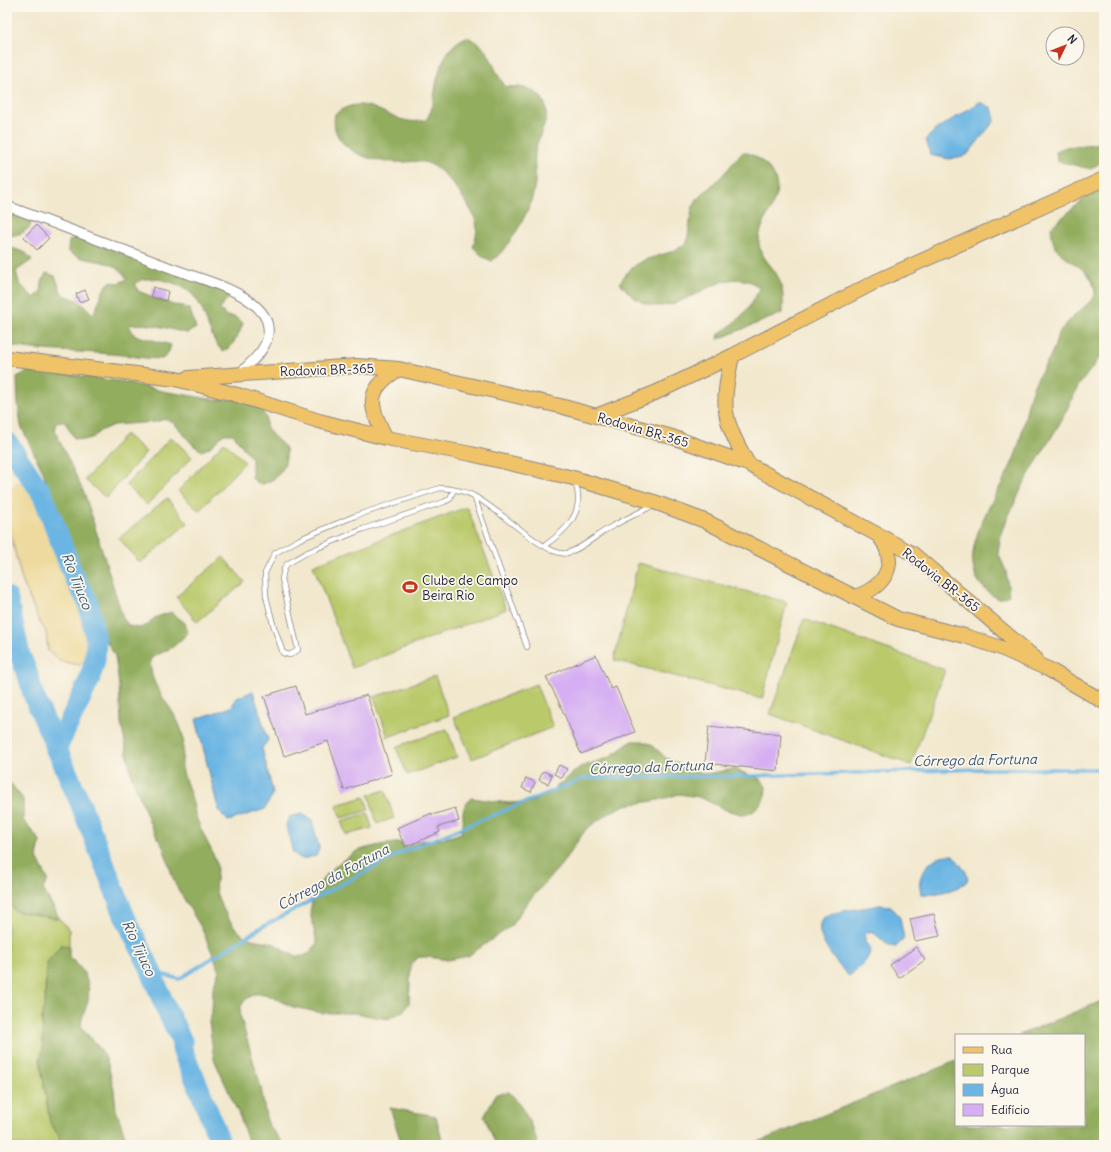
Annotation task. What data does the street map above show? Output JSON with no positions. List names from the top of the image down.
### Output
{
  "streets": {
    "main road": ["Rodovia BR-365"]
  },
  "water": ["Rio Tijuco", "Córrego da Fortuna"],
  "places": {
    "sports": ["Clube de Campo Beira Rio"]
  },
  "legend": [
    "Rua",
    "Parque",
    "Água",
    "Edifício"
  ],
  "north": "top right"
}
